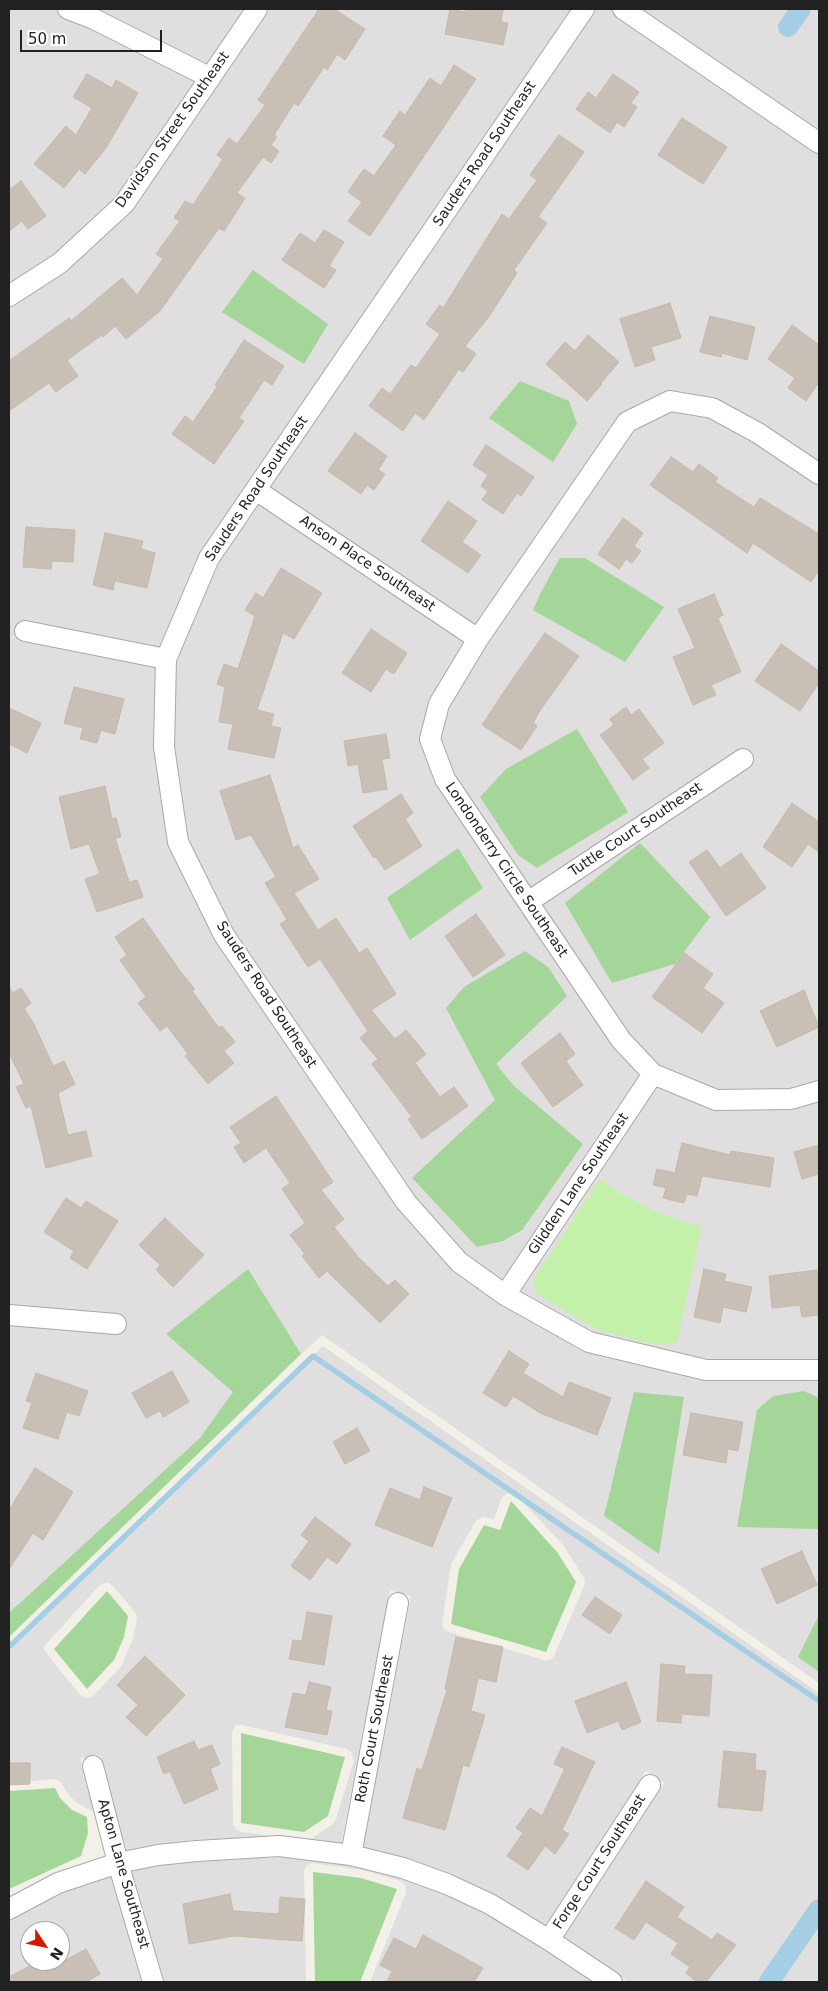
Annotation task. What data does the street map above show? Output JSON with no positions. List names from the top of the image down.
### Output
{
  "streets": {
    "street": [
      "Davidson Street Southeast",
      "Sauders Road Southeast",
      "Anson Place Southeast",
      "Tuttle Court Southeast",
      "Londonderry Circle Southeast",
      "Glidden Lane Southeast",
      "Roth Court Southeast",
      "Forge Court Southeast",
      "Apton Lane Southeast"
    ]
  },
  "crossings": [
    ["Sauders Road Southeast", "Anson Place Southeast"],
    ["Sauders Road Southeast", "Glidden Lane Southeast"],
    ["Anson Place Southeast", "Londonderry Circle Southeast"],
    ["Tuttle Court Southeast", "Londonderry Circle Southeast"],
    ["Londonderry Circle Southeast", "Glidden Lane Southeast"]
  ],
  "scale_bar": "50 m",
  "north": "bottom right"
}
